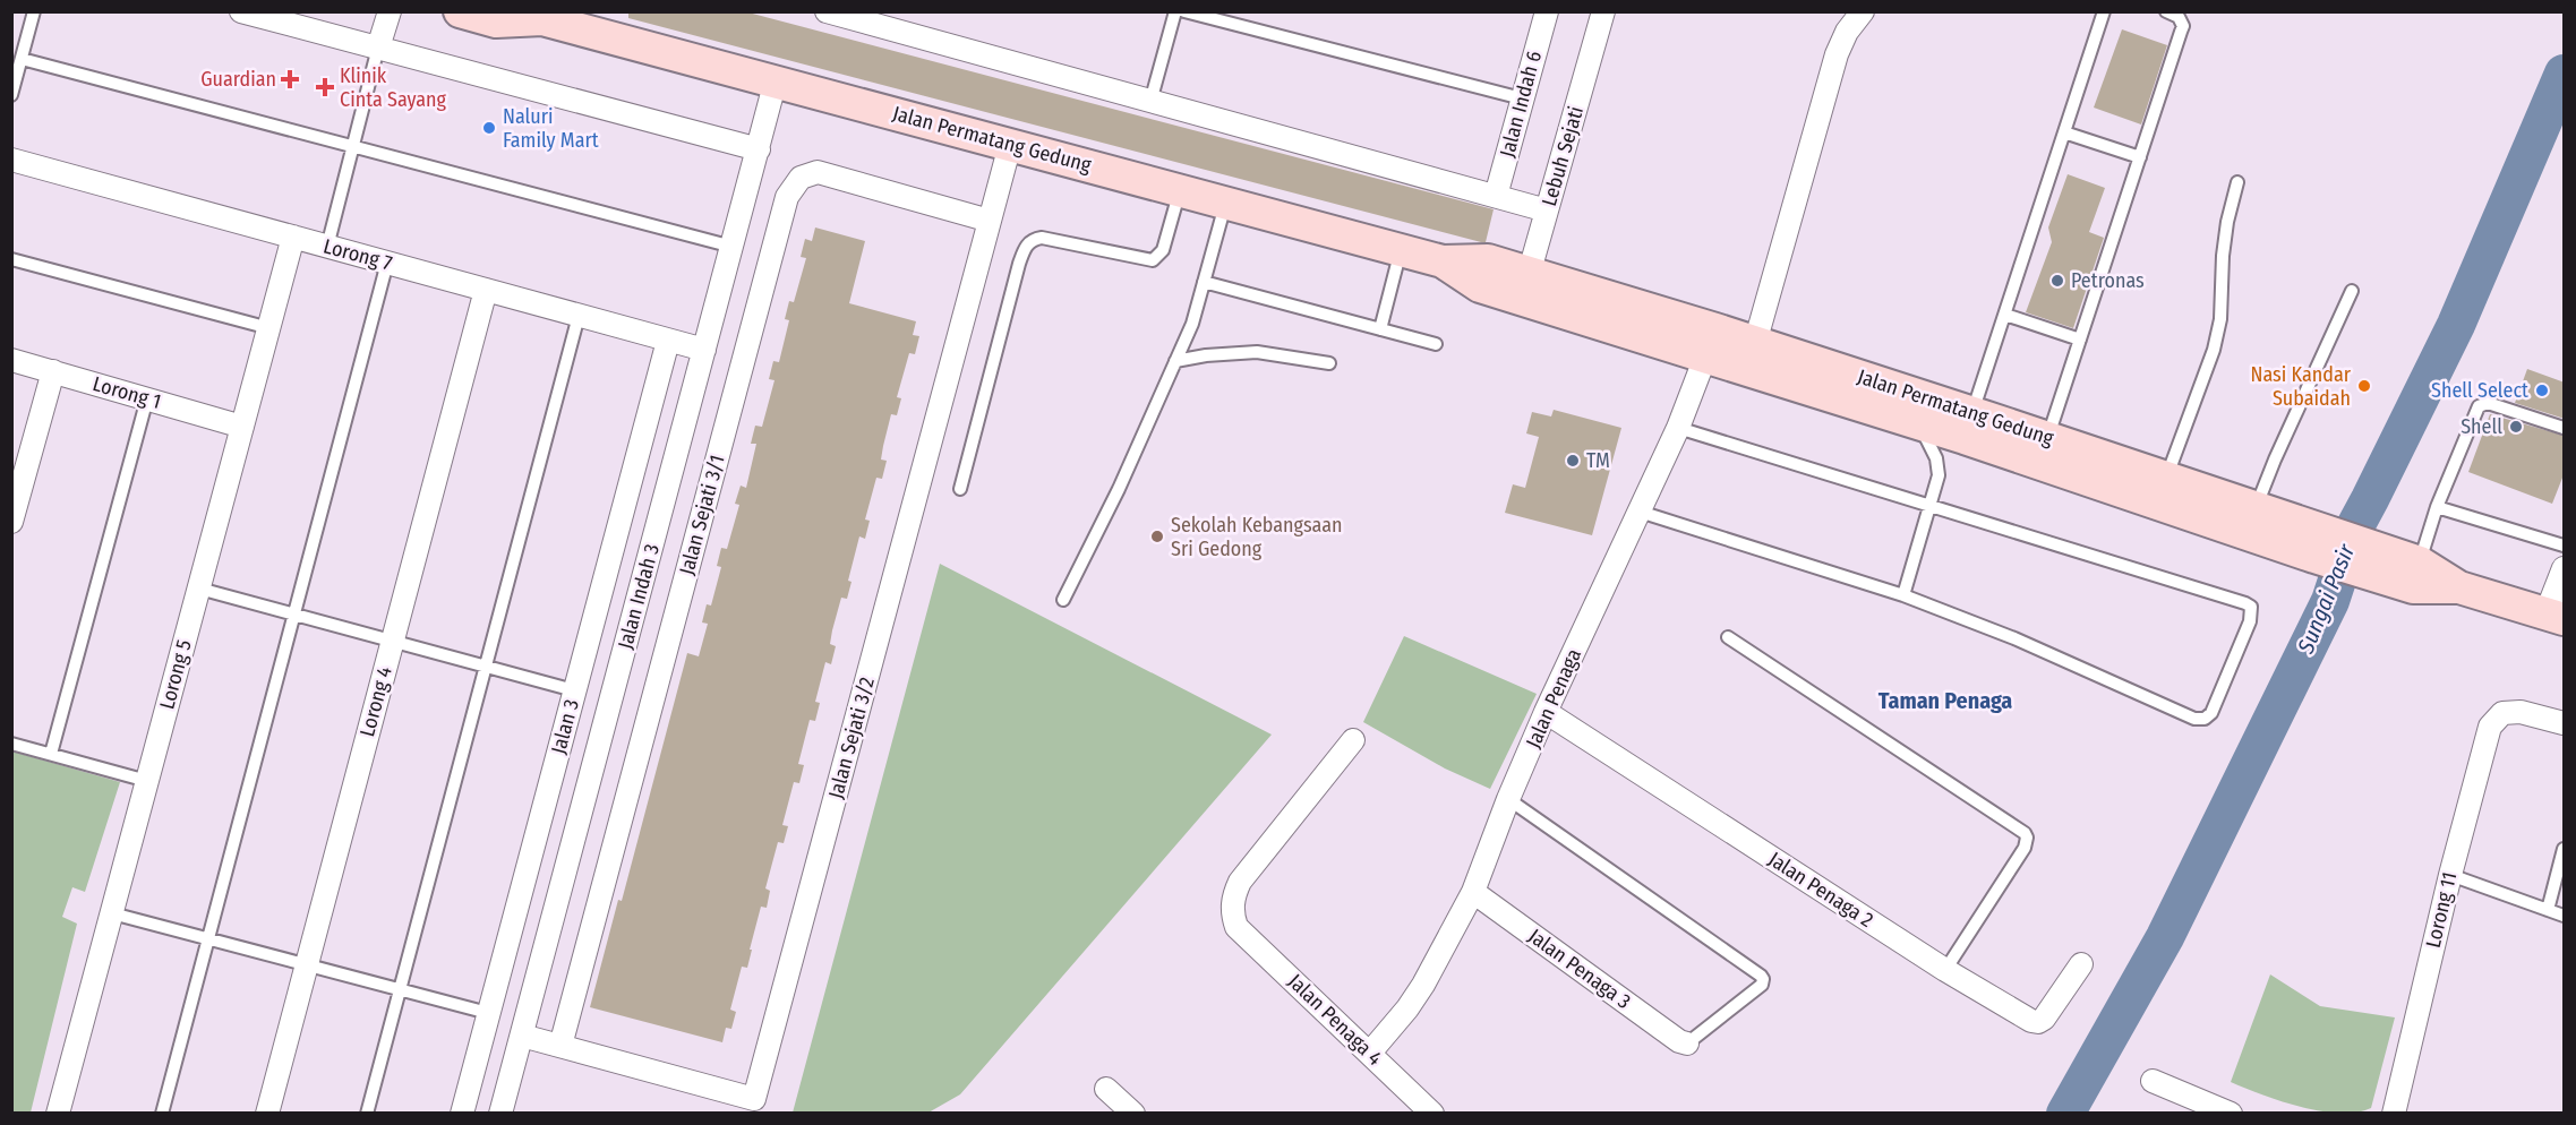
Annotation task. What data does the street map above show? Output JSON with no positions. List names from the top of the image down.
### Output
{
  "streets": {
    "main road": ["Jalan Permatang Gedung"],
    "street": [
      "Jalan Indah 6",
      "Lebuh Sejati",
      "Lorong 7",
      "Lorong 1",
      "Jalan Sejati 3/1",
      "Jalan Indah 3",
      "Lorong 5",
      "Jalan Penaga",
      "Lorong 4",
      "Jalan 3",
      "Jalan Sejati 3/2",
      "Jalan Penaga 2",
      "Lorong 11",
      "Jalan Penaga 3",
      "Jalan Penaga 4"
    ]
  },
  "crossings": [
    ["Jalan Permatang Gedung", "Lebuh Sejati"],
    ["Jalan Permatang Gedung", "Jalan Indah 3"],
    ["Jalan Permatang Gedung", "Jalan Penaga"],
    ["Jalan Permatang Gedung", "Jalan Sejati 3/2"],
    ["Lorong 7", "Jalan Indah 3"],
    ["Lorong 7", "Lorong 5"],
    ["Lorong 7", "Lorong 4"],
    ["Lorong 7", "Jalan 3"],
    ["Lorong 1", "Lorong 5"],
    ["Jalan Sejati 3/1", "Jalan Sejati 3/2"],
    ["Jalan Indah 3", "Jalan Sejati 3/2"],
    ["Jalan Penaga", "Jalan Penaga 2"],
    ["Jalan Penaga", "Jalan Penaga 3"],
    ["Jalan Penaga", "Jalan Penaga 4"]
  ],
  "districts": ["Taman Penaga"],
  "water": ["Sungai Pasir"],
  "places": {
    "health": ["Guardian", "Klinik Cinta Sayang"],
    "other": [
      "Naluri Family Mart",
      "Petronas",
      "Nasi Kandar Subaidah",
      "Shell Select",
      "Shell",
      "TM",
      "Sekolah Kebangsaan Sri Gedong"
    ]
  }
}
